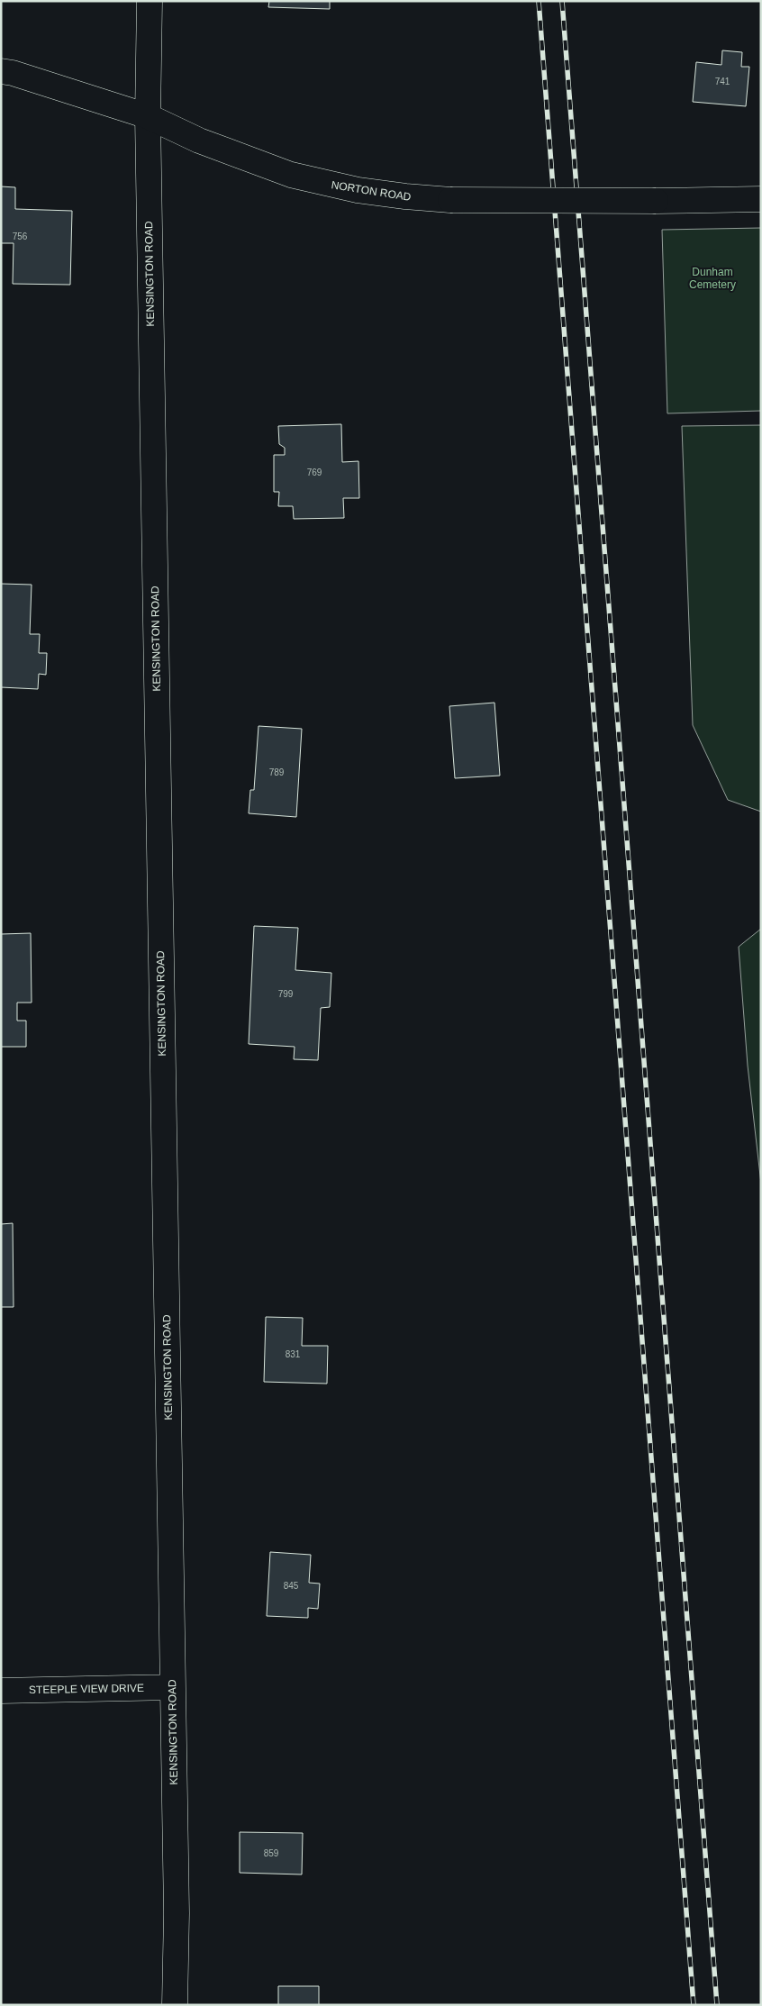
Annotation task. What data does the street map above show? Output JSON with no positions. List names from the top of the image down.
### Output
{
  "streets": {
    "street": ["NORTON ROAD", "KENSINGTON ROAD", "STEEPLE VIEW DRIVE"]
  },
  "crossings": [
    ["NORTON ROAD", "KENSINGTON ROAD"],
    ["KENSINGTON ROAD", "STEEPLE VIEW DRIVE"]
  ],
  "parks": ["Dunham Cemetery"],
  "house_numbers": [
    "741",
    "756",
    "769",
    "789",
    "799",
    "831",
    "845",
    "859"
  ]
}
